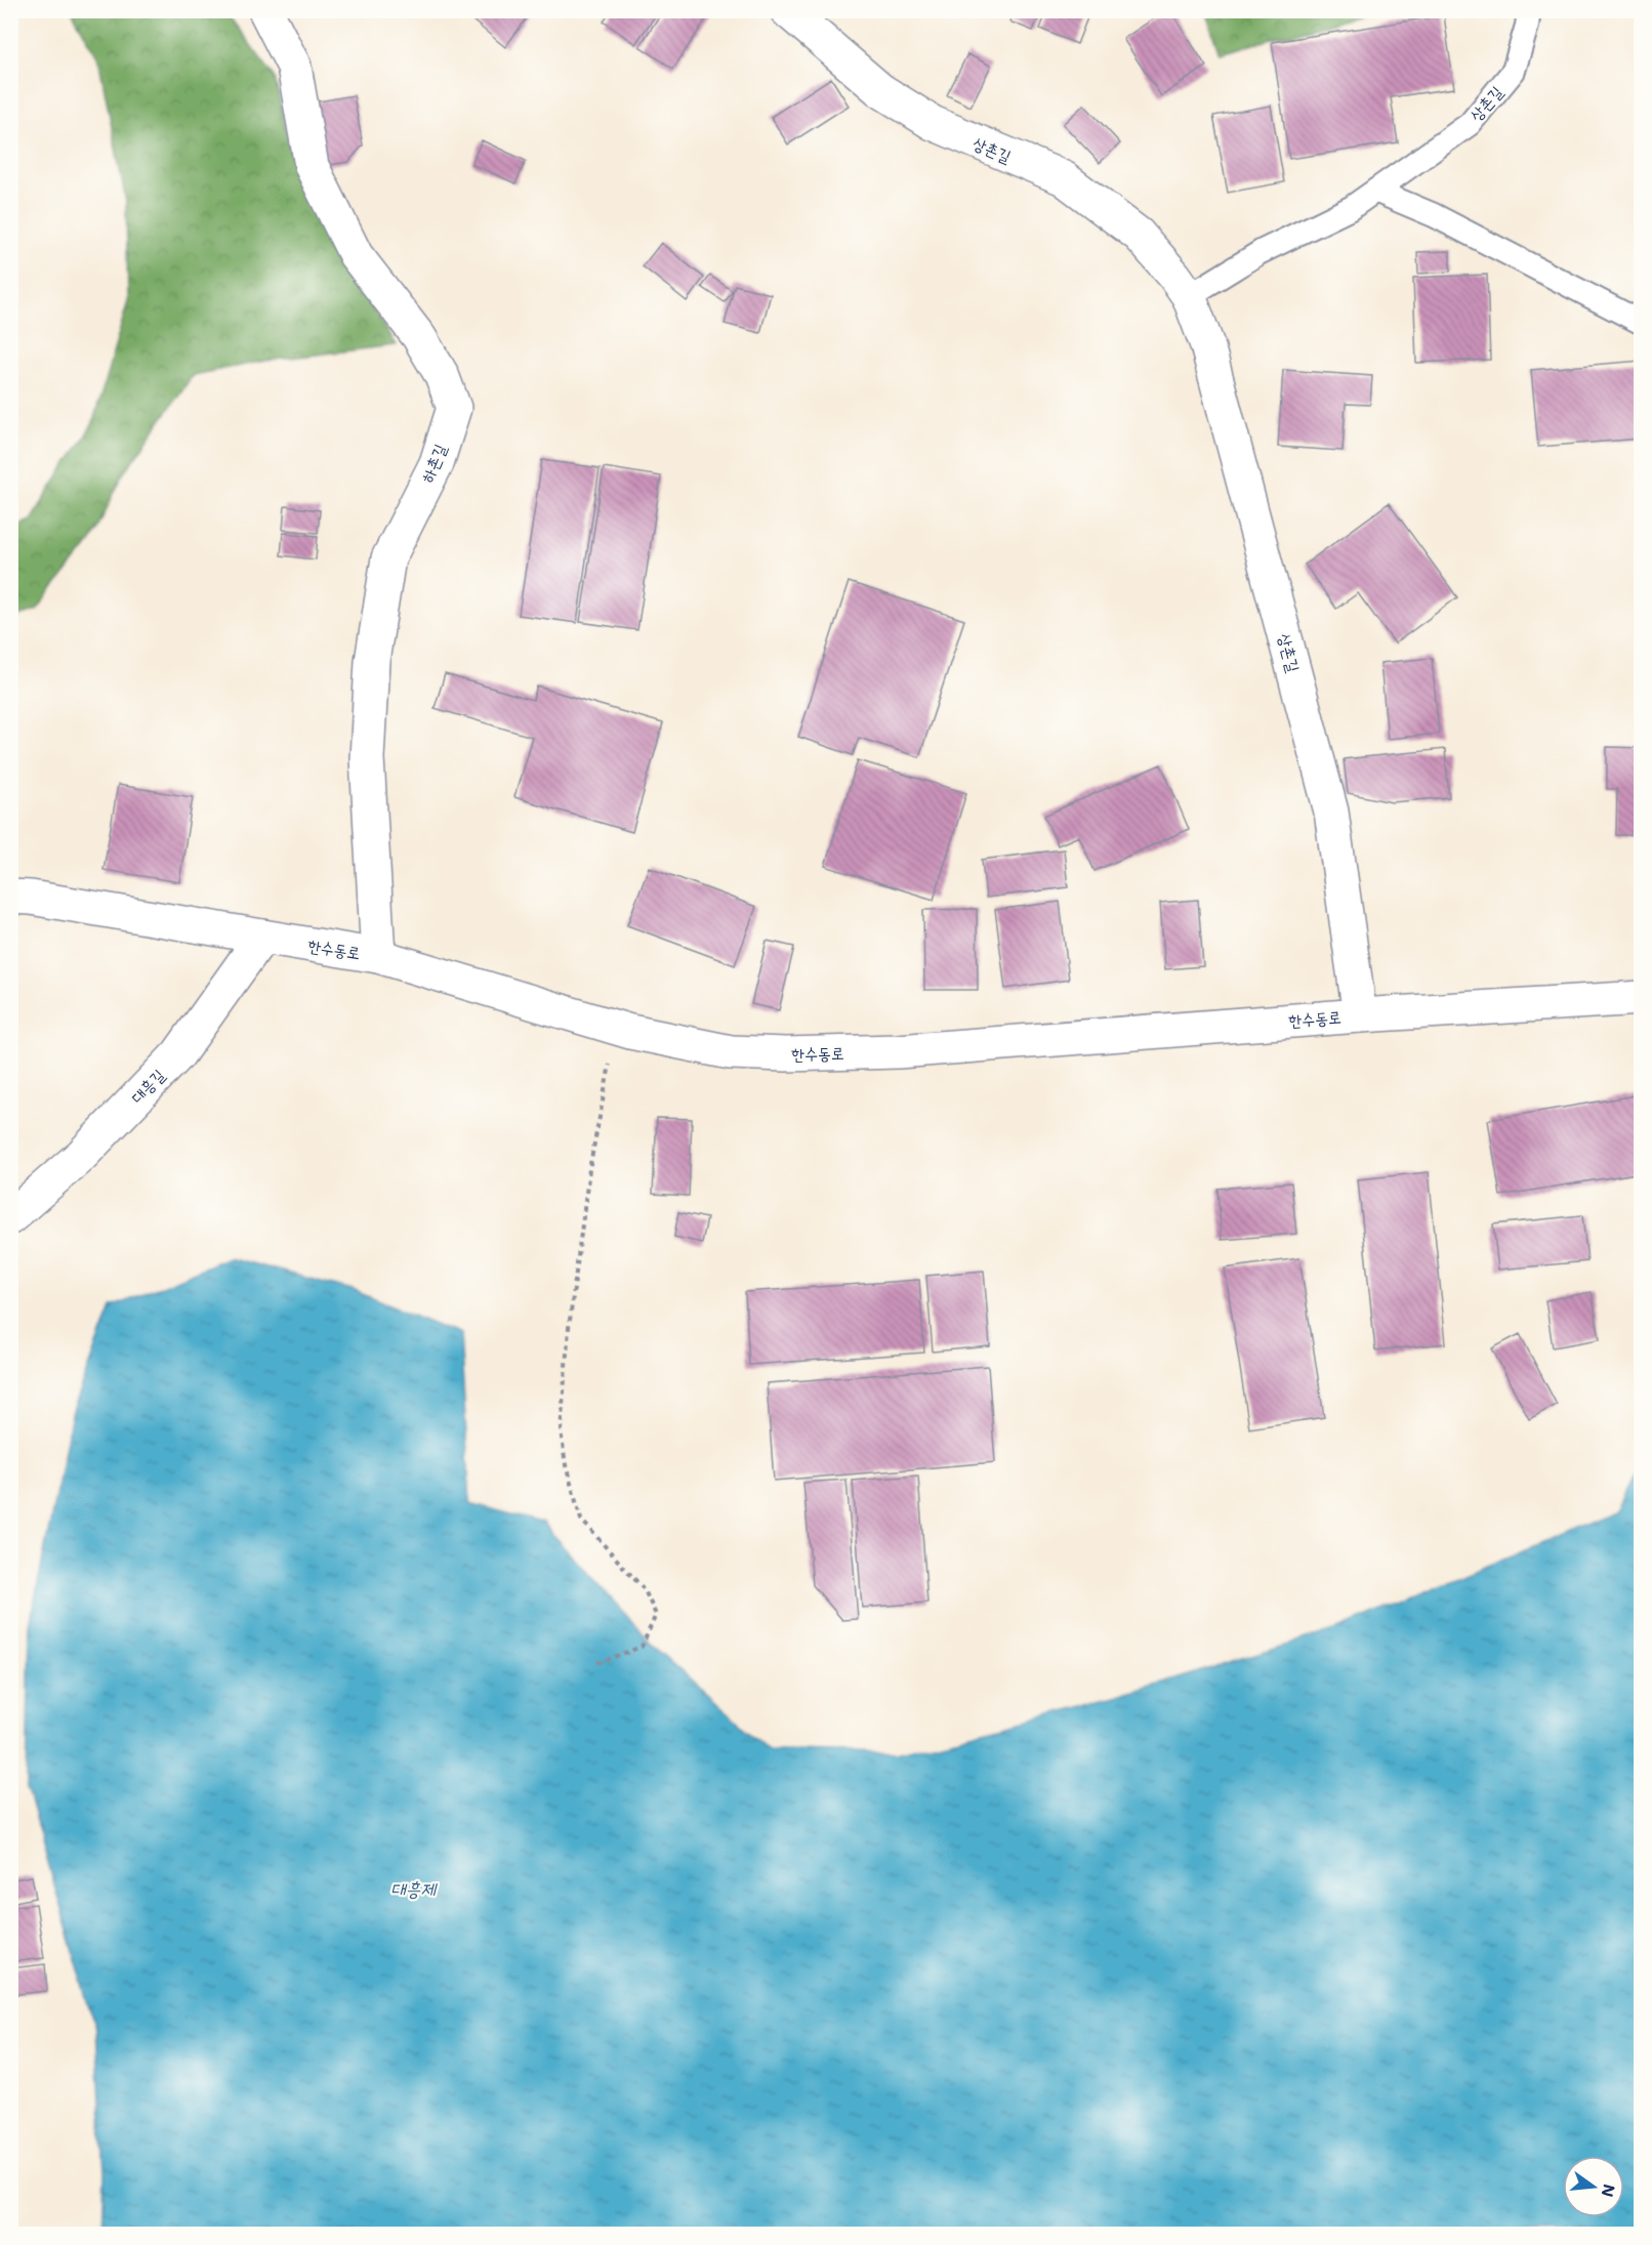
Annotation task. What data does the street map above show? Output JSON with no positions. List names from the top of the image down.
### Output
{
  "streets": {
    "street": [
      "상촌길",
      "하촌길",
      "한수동로",
      "대흥길"
    ]
  },
  "crossings": [
    ["상촌길", "한수동로"],
    ["하촌길", "한수동로"],
    ["한수동로", "대흥길"]
  ],
  "water": ["대흥제"],
  "north": "right"
}
